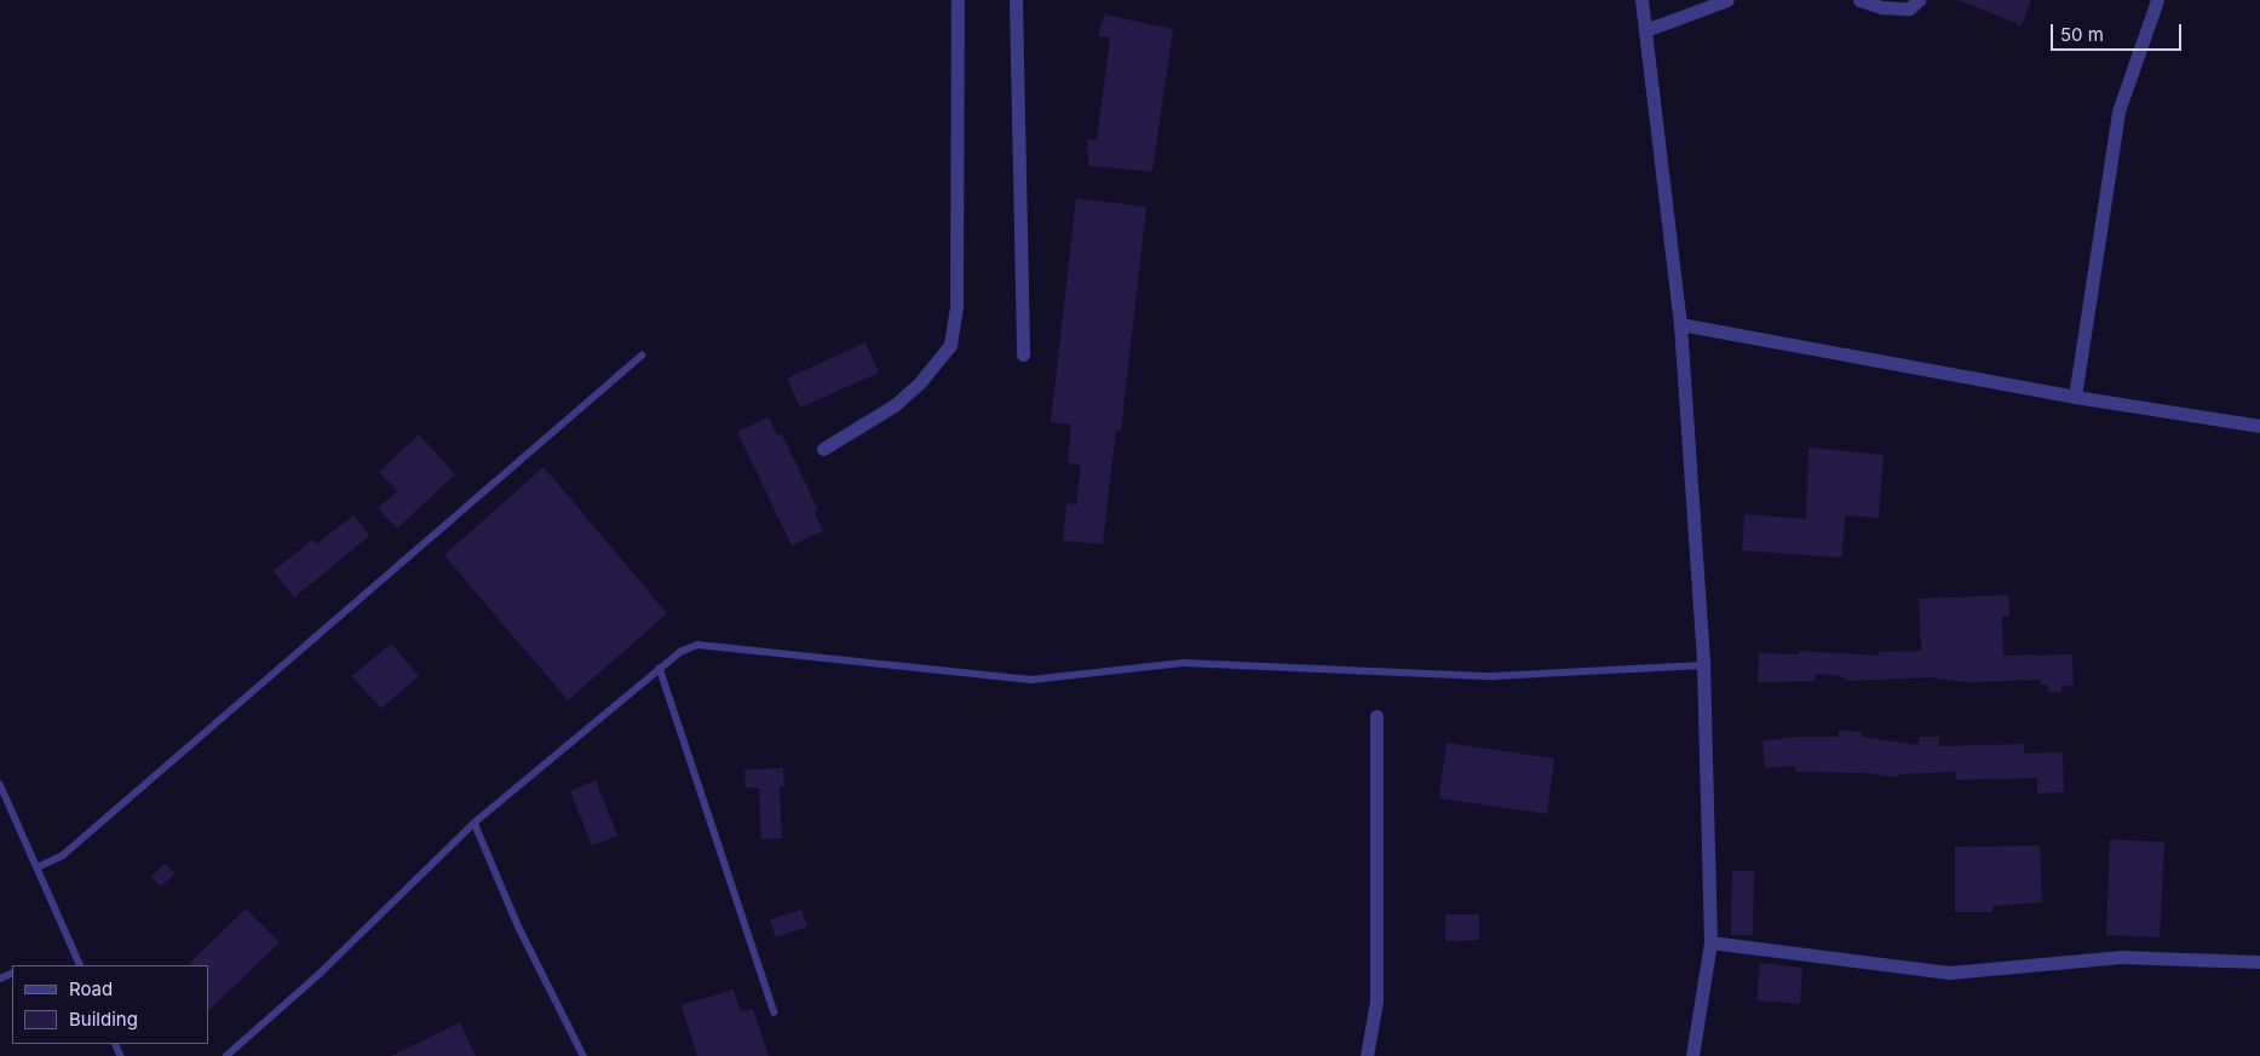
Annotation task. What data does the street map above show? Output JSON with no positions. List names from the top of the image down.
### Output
{
  "legend": ["Road", "Building"],
  "scale_bar": "50 m"
}
